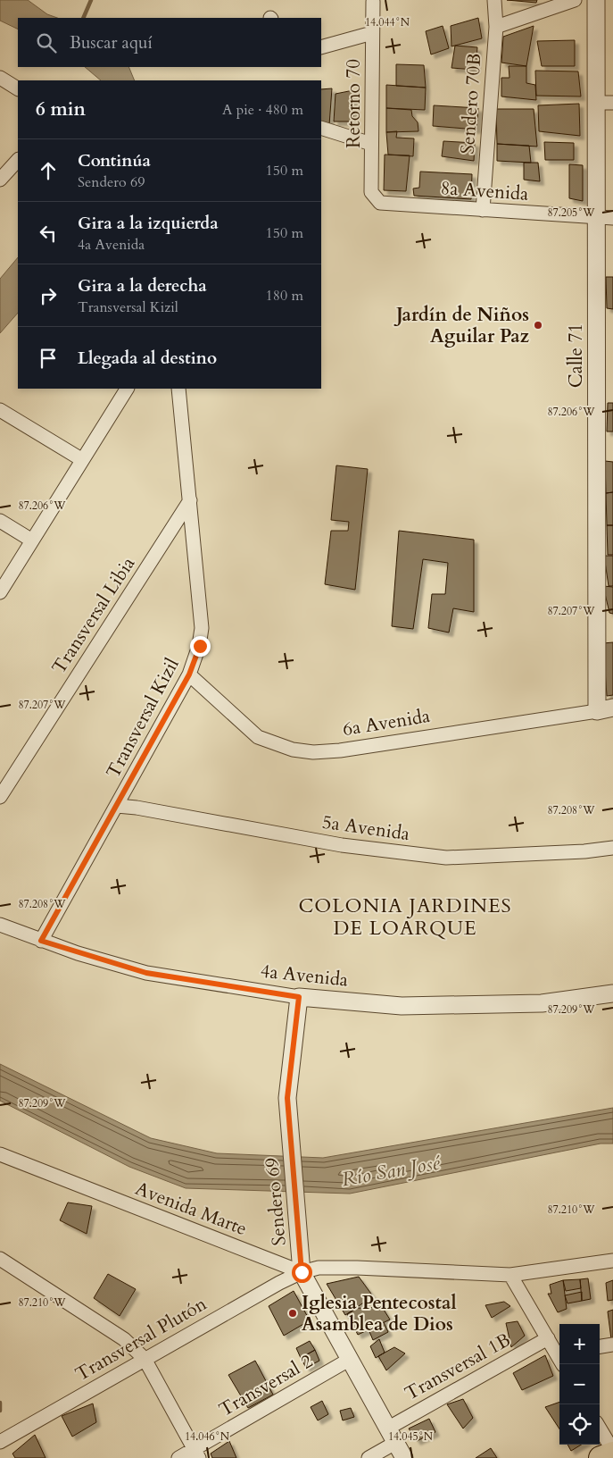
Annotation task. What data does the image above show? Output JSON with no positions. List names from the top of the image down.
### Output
{
  "streets": {
    "street": [
      "Retorno 70",
      "Sendero 70B",
      "8a Avenida",
      "Calle 71",
      "Transversal Libia",
      "Transversal Kizil",
      "6a Avenida",
      "5a Avenida",
      "4a Avenida",
      "Sendero 69",
      "Avenida Marte",
      "Transversal Plutón",
      "Transversal 1B",
      "Transversal 2"
    ]
  },
  "crossings": [
    ["Retorno 70", "8a Avenida"],
    ["Sendero 70B", "8a Avenida"],
    ["8a Avenida", "Calle 71"],
    ["Calle 71", "6a Avenida"],
    ["Transversal Libia", "Transversal Kizil"],
    ["Transversal Kizil", "6a Avenida"],
    ["Transversal Kizil", "5a Avenida"],
    ["Transversal Kizil", "4a Avenida"],
    ["4a Avenida", "Sendero 69"],
    ["Sendero 69", "Avenida Marte"],
    ["Sendero 69", "Transversal Plutón"],
    ["Sendero 69", "Transversal 1B"],
    ["Sendero 69", "Transversal 2"],
    ["Avenida Marte", "Transversal Plutón"]
  ],
  "districts": ["COLONIA JARDINES DE LOARQUE"],
  "water": ["Río San José"],
  "places": ["Jardín de Niños Aguilar Paz", "Iglesia Pentecostal Asamblea de Dios"],
  "page": {
    "search": "Buscar aquí",
    "heading": ["6 min", "A pie · 480 m"],
    "list": [
      ["Continúa", "Sendero 69", "150 m"],
      ["Gira a la izquierda", "4a Avenida", "150 m"],
      ["Gira a la derecha", "Transversal Kizil", "180 m"],
      "Llegada al destino"
    ],
    "map_buttons": ["+", "−"]
  },
  "coordinates": [
    "14.044°N",
    "87.205°W",
    "87.206°W",
    "87.207°W",
    "87.208°W",
    "87.209°W",
    "87.210°W",
    "14.046°N",
    "14.045°N"
  ]
}
